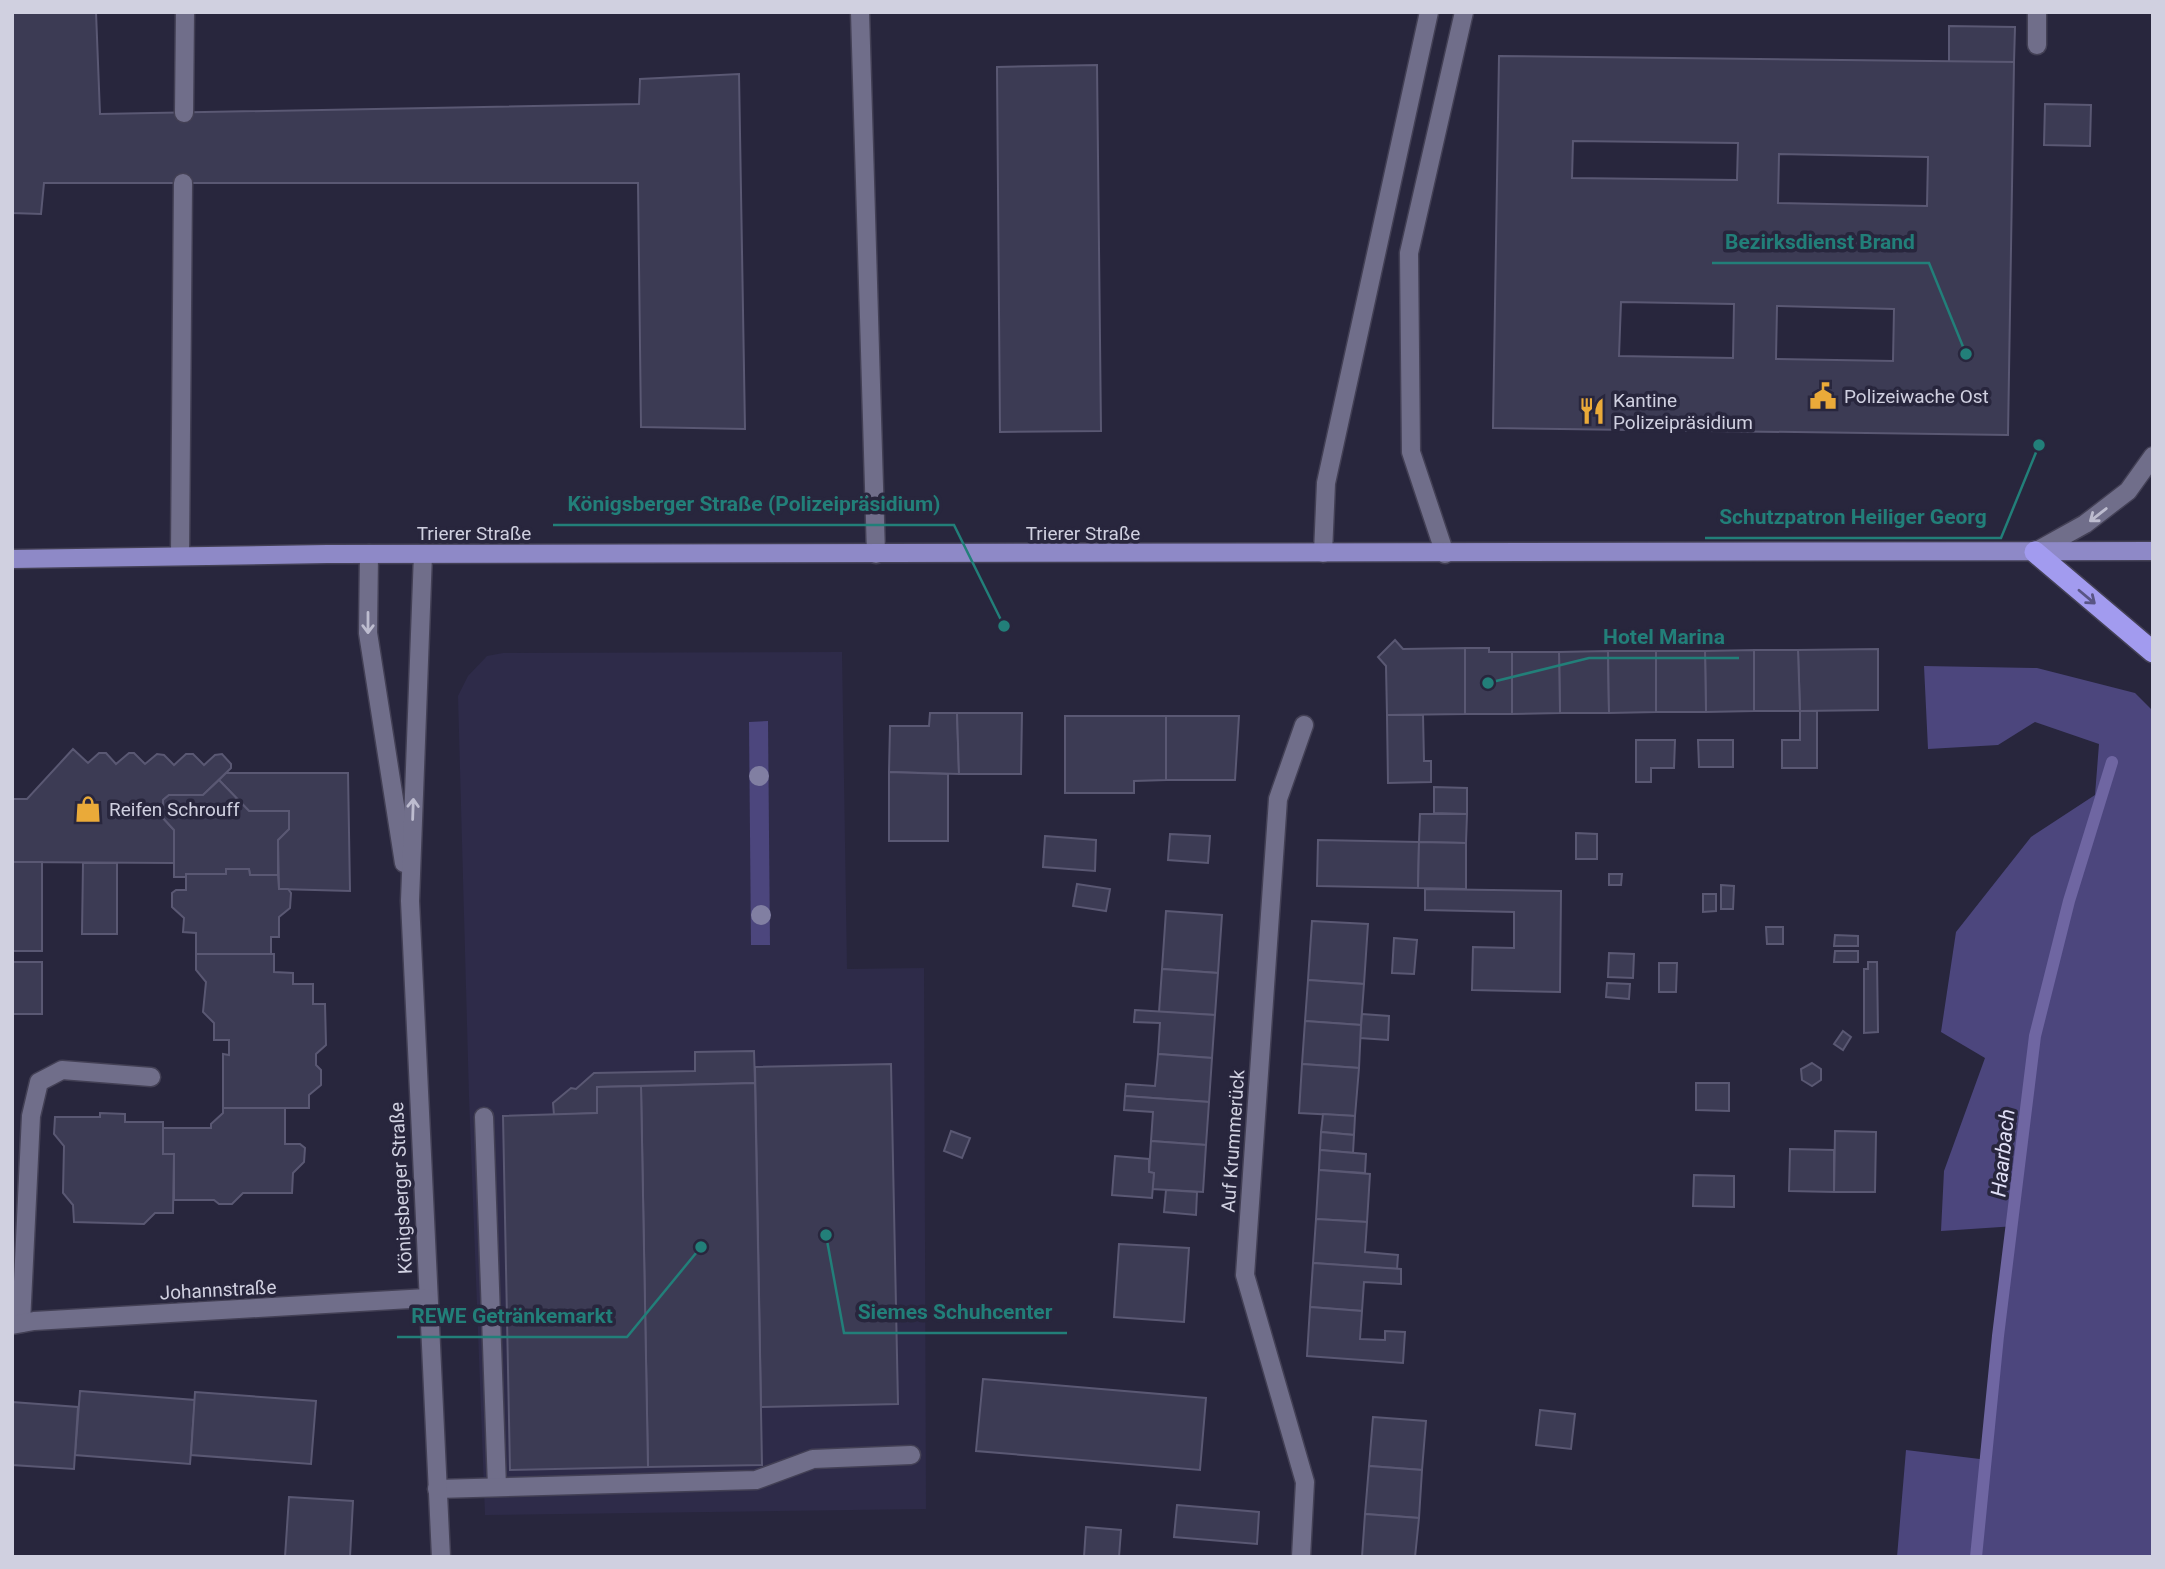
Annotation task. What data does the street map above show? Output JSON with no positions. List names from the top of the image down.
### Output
{
  "streets": {
    "main road": ["Trierer Straße"],
    "street": ["Auf Krummerück", "Königsberger Straße", "Johannstraße"]
  },
  "crossings": [
    ["Trierer Straße", "Königsberger Straße"],
    ["Königsberger Straße", "Johannstraße"]
  ],
  "water": ["Haarbach"],
  "places": {
    "other": [
      "Bezirksdienst Brand",
      "Schutzpatron Heiliger Georg",
      "Königsberger Straße (Polizeipräsidium)",
      "Hotel Marina",
      "Siemes Schuhcenter",
      "REWE Getränkemarkt"
    ],
    "public building": ["Polizeiwache Ost"],
    "restaurant": ["Kantine Polizeipräsidium"],
    "shop": ["Reifen Schrouff"]
  }
}
